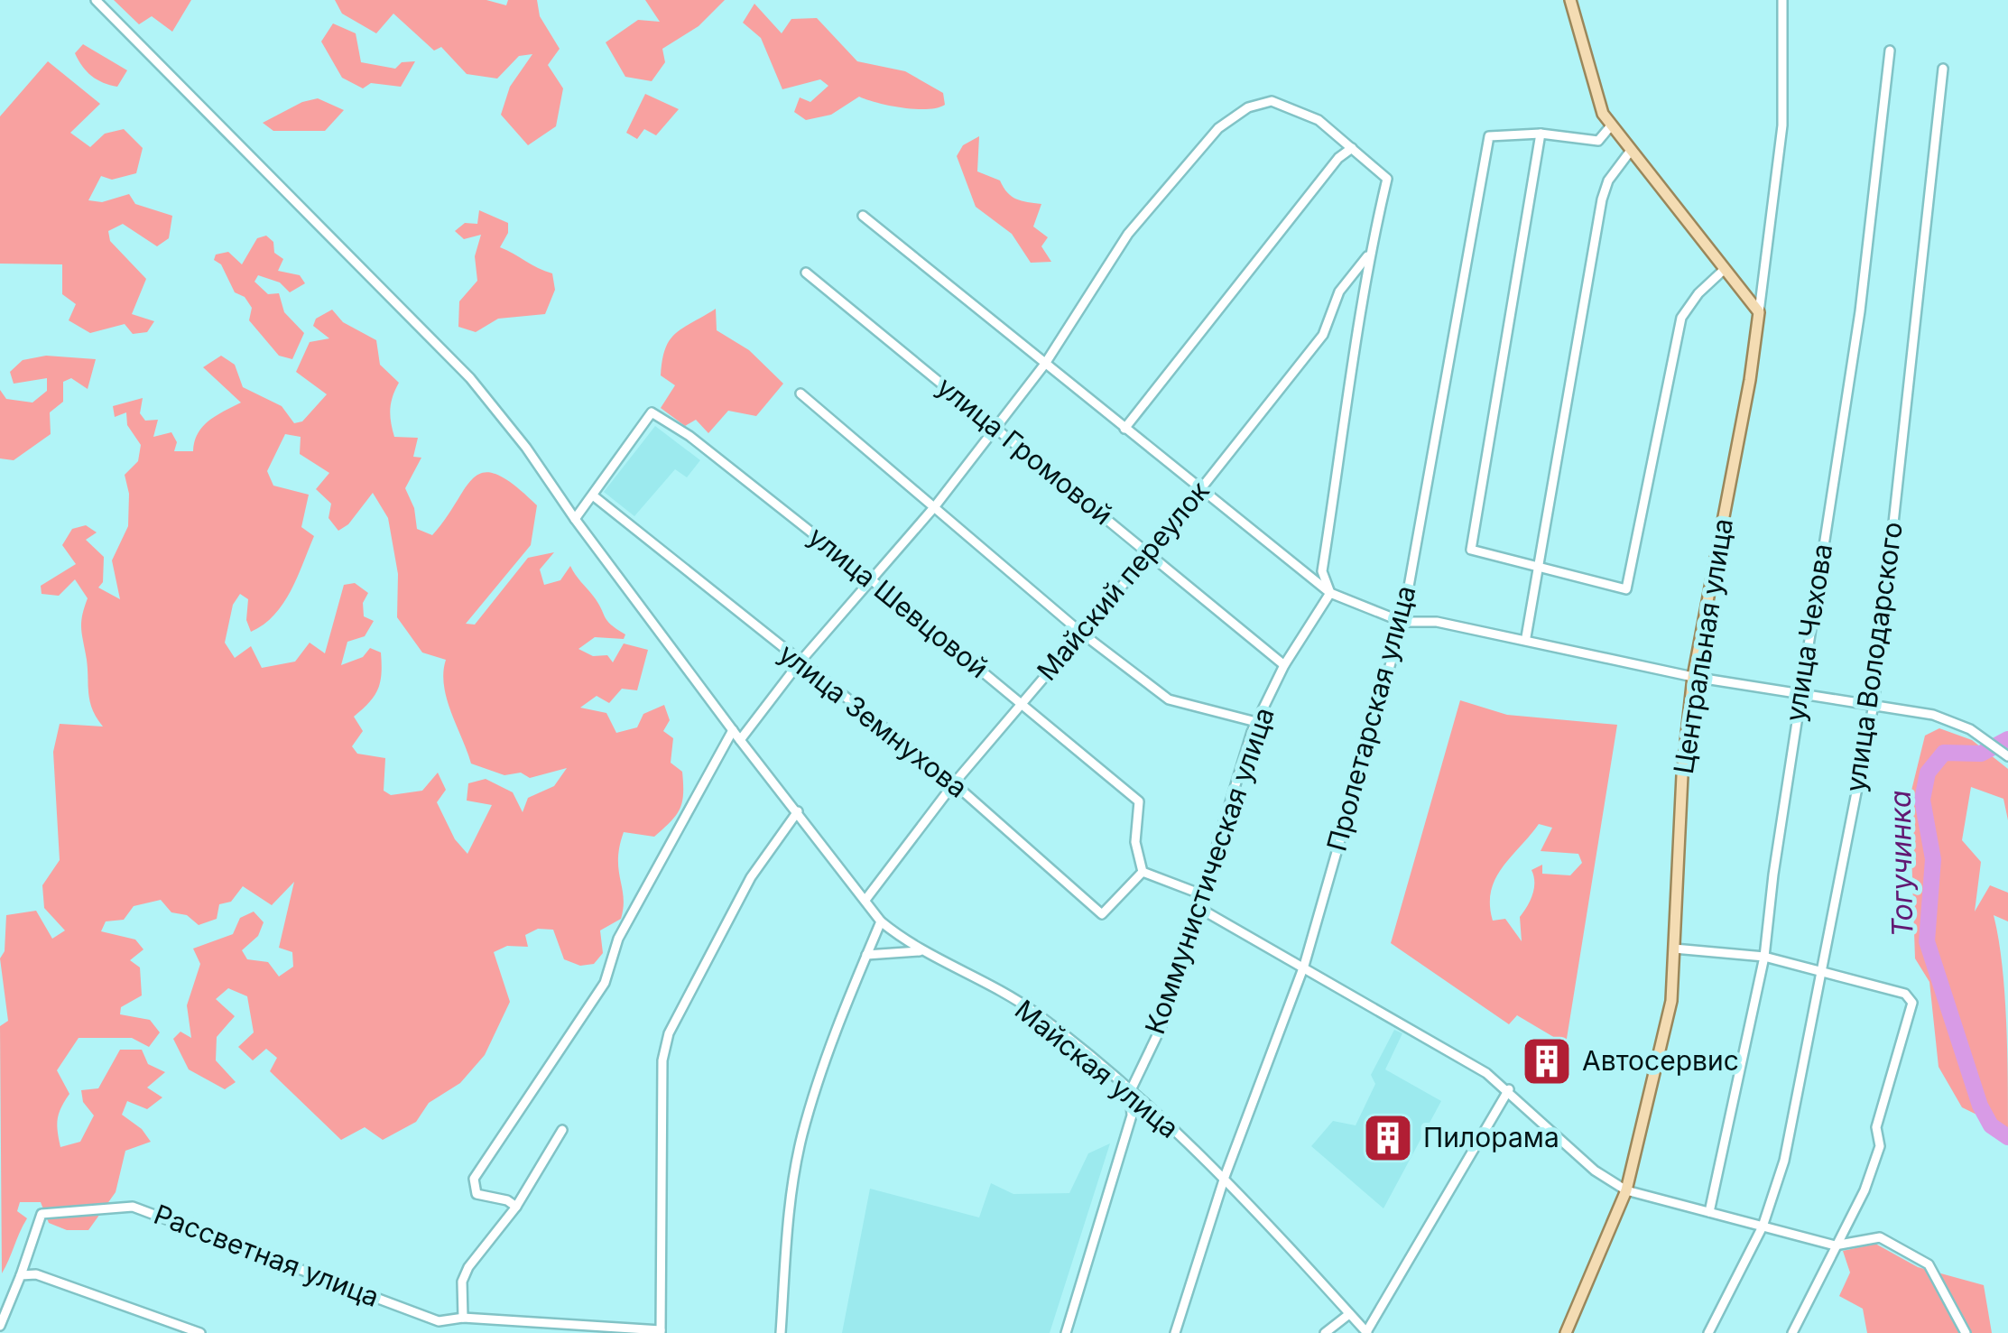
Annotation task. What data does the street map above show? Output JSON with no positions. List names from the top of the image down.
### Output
{
  "streets": {
    "main road": ["Центральная улица"],
    "street": [
      "улица Громовой",
      "Майский переулок",
      "улица Шевцовой",
      "улица Чехова",
      "улица Володарского",
      "Пролетарская улица",
      "улица Земнухова",
      "Коммунистическая улица",
      "Майская улица",
      "Рассветная улица"
    ]
  },
  "crossings": [
    ["улица Громовой", "Майский переулок"],
    ["улица Громовой", "Коммунистическая улица"],
    ["Майский переулок", "улица Шевцовой"],
    ["Майский переулок", "улица Земнухова"],
    ["Майский переулок", "Майская улица"],
    ["улица Шевцовой", "улица Земнухова"],
    ["Пролетарская улица", "Майская улица"],
    ["Коммунистическая улица", "Майская улица"]
  ],
  "water": ["Тогучинка"],
  "places": {
    "building": ["Автосервис", "Пилорама"]
  }
}
